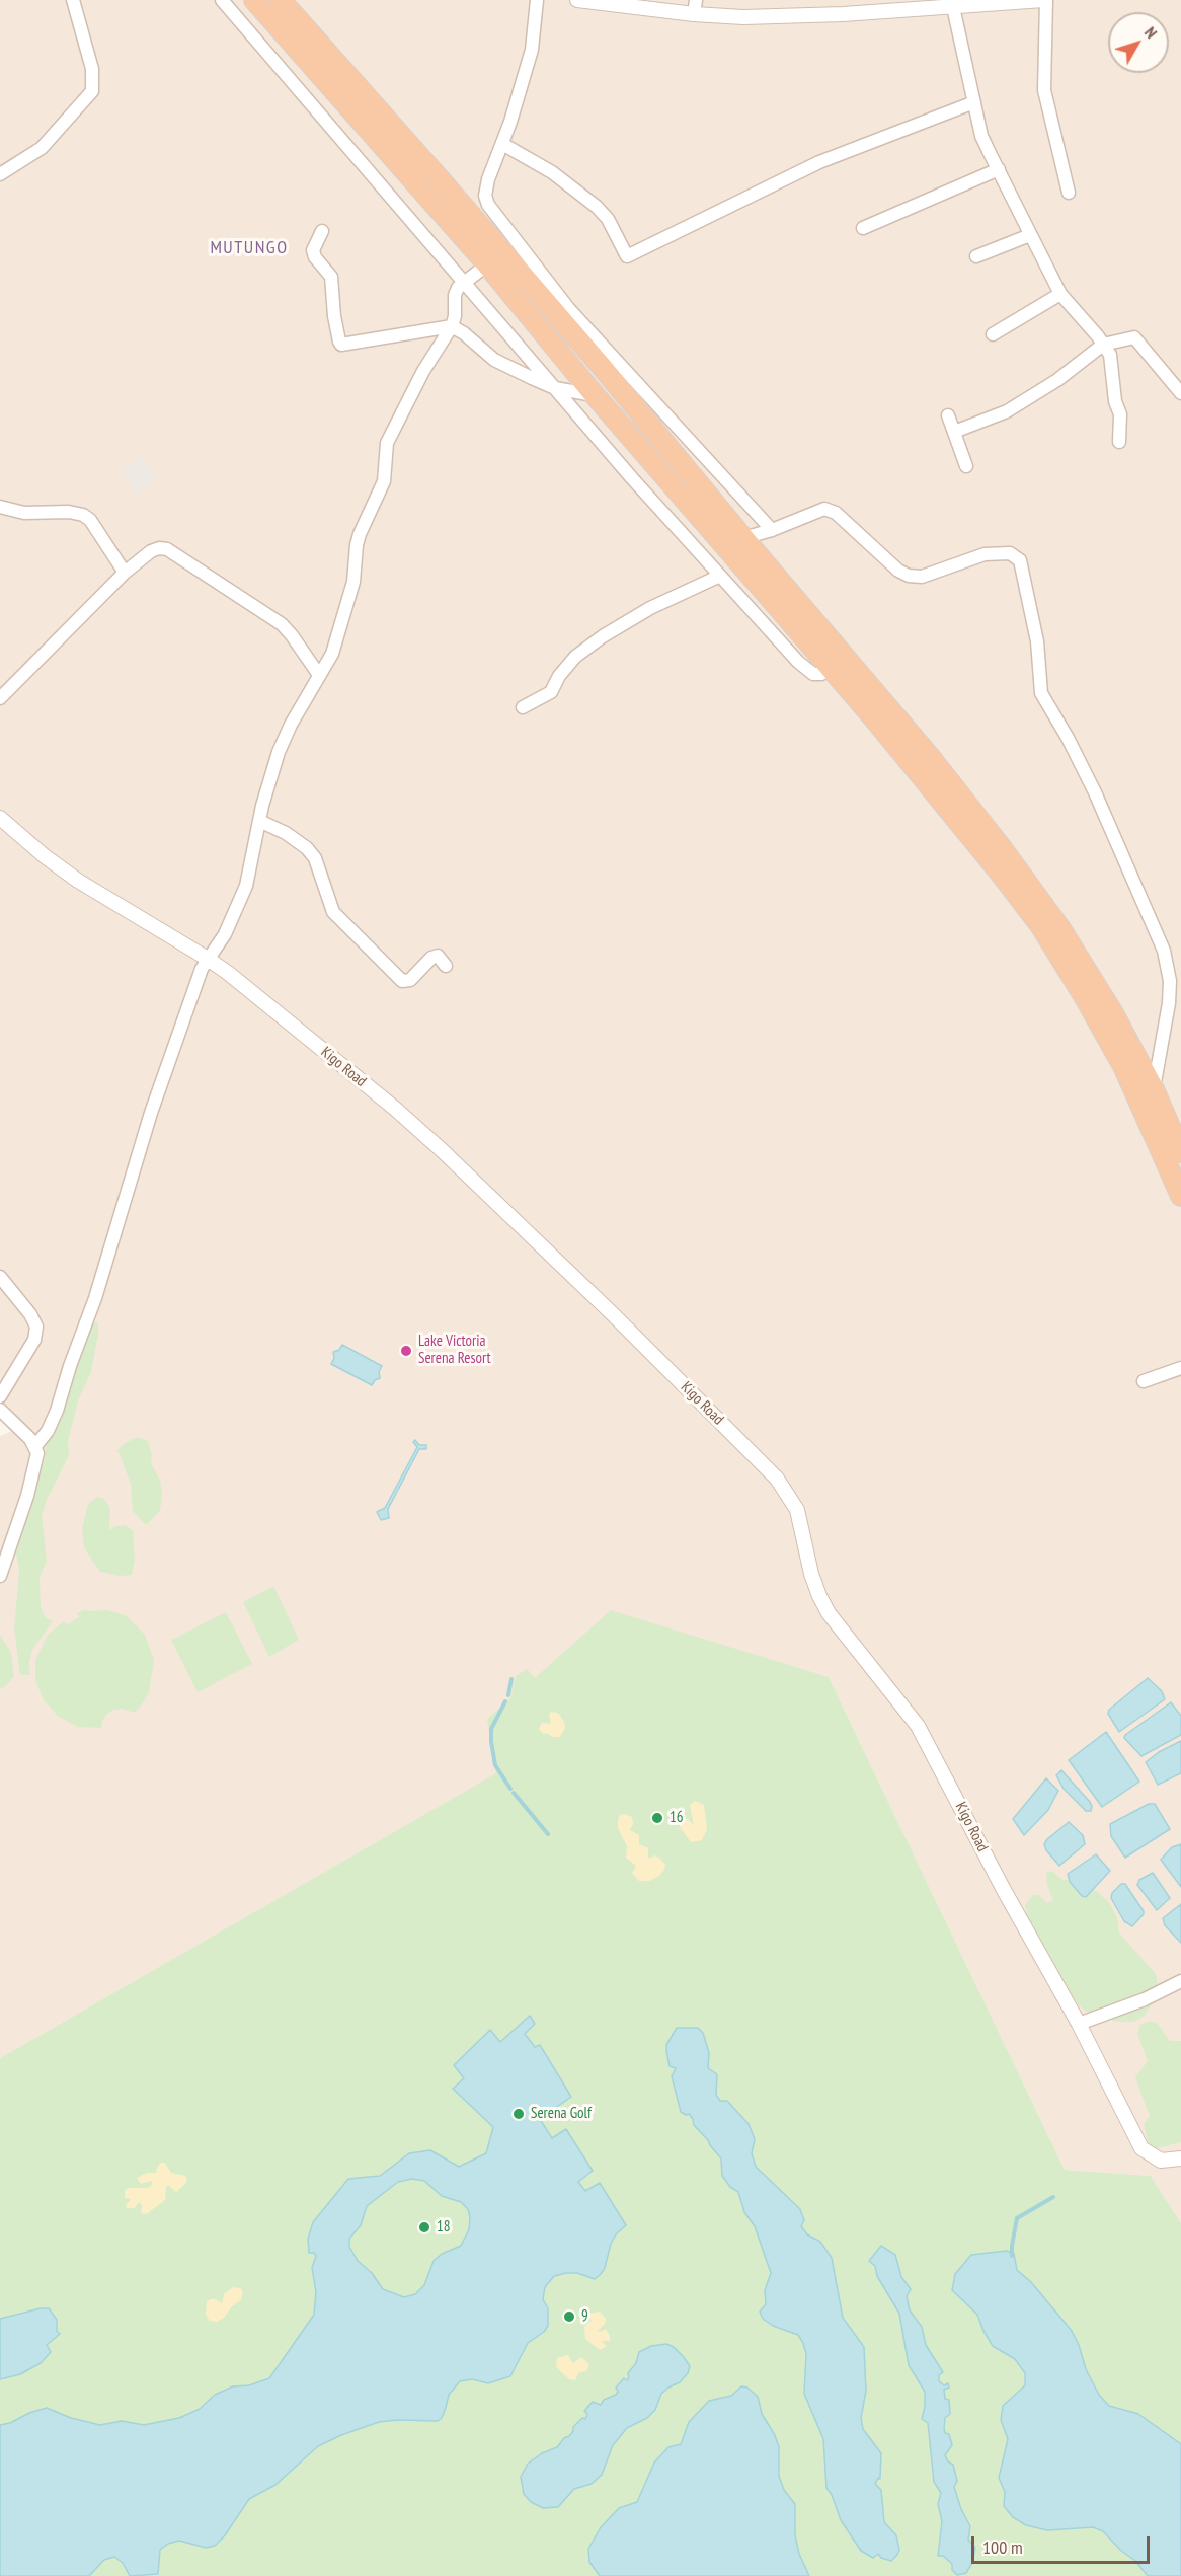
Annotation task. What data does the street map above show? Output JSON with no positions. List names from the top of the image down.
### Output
{
  "streets": {
    "street": ["Kigo Road"]
  },
  "districts": ["MUTUNGO"],
  "places": [
    "Lake Victoria Serena Resort",
    "16",
    "Serena Golf",
    "18",
    "9"
  ],
  "scale_bar": "100 m",
  "north": "top right"
}
